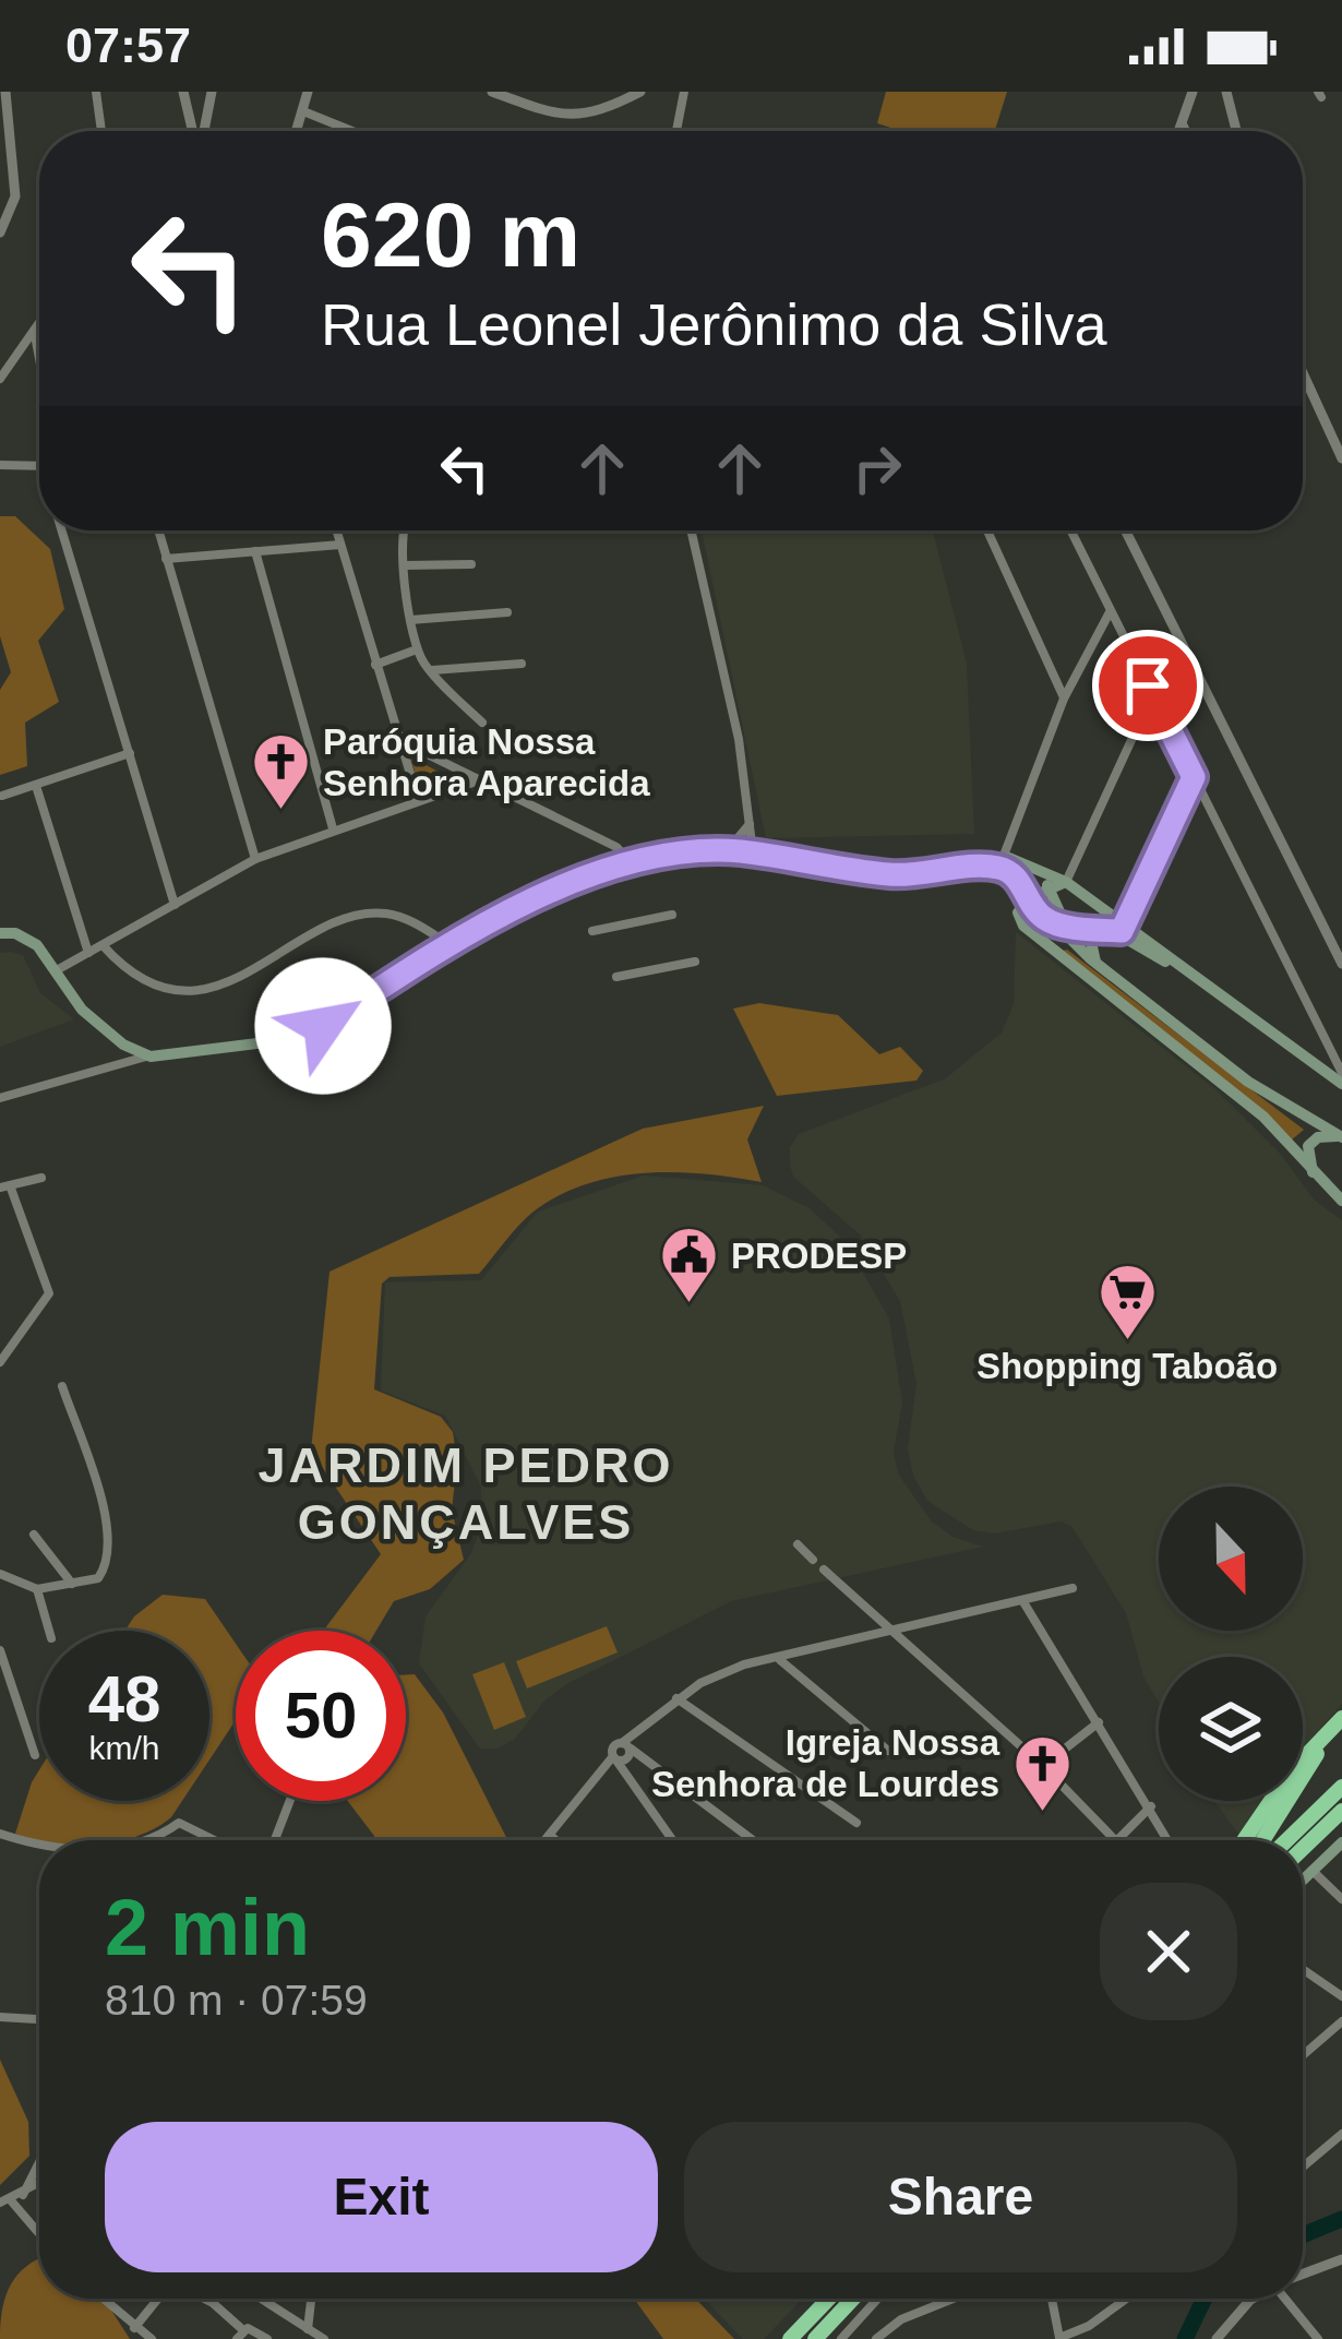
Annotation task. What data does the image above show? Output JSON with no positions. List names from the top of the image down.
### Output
{
  "districts": ["JARDIM PEDRO GONÇALVES"],
  "places": {
    "church": ["Paróquia Nossa Senhora Aparecida", "Igreja Nossa Senhora de Lourdes"],
    "public building": ["PRODESP"],
    "supermarket": ["Shopping Taboão"]
  },
  "north": "bottom",
  "page": {
    "status": "07:57",
    "turn": ["620 m", "Rua Leonel Jerônimo da Silva"],
    "speed": "48 km/h",
    "limit": "50",
    "heading": ["2 min", "810 m · 07:59"],
    "buttons": ["Exit", "Share"]
  }
}
